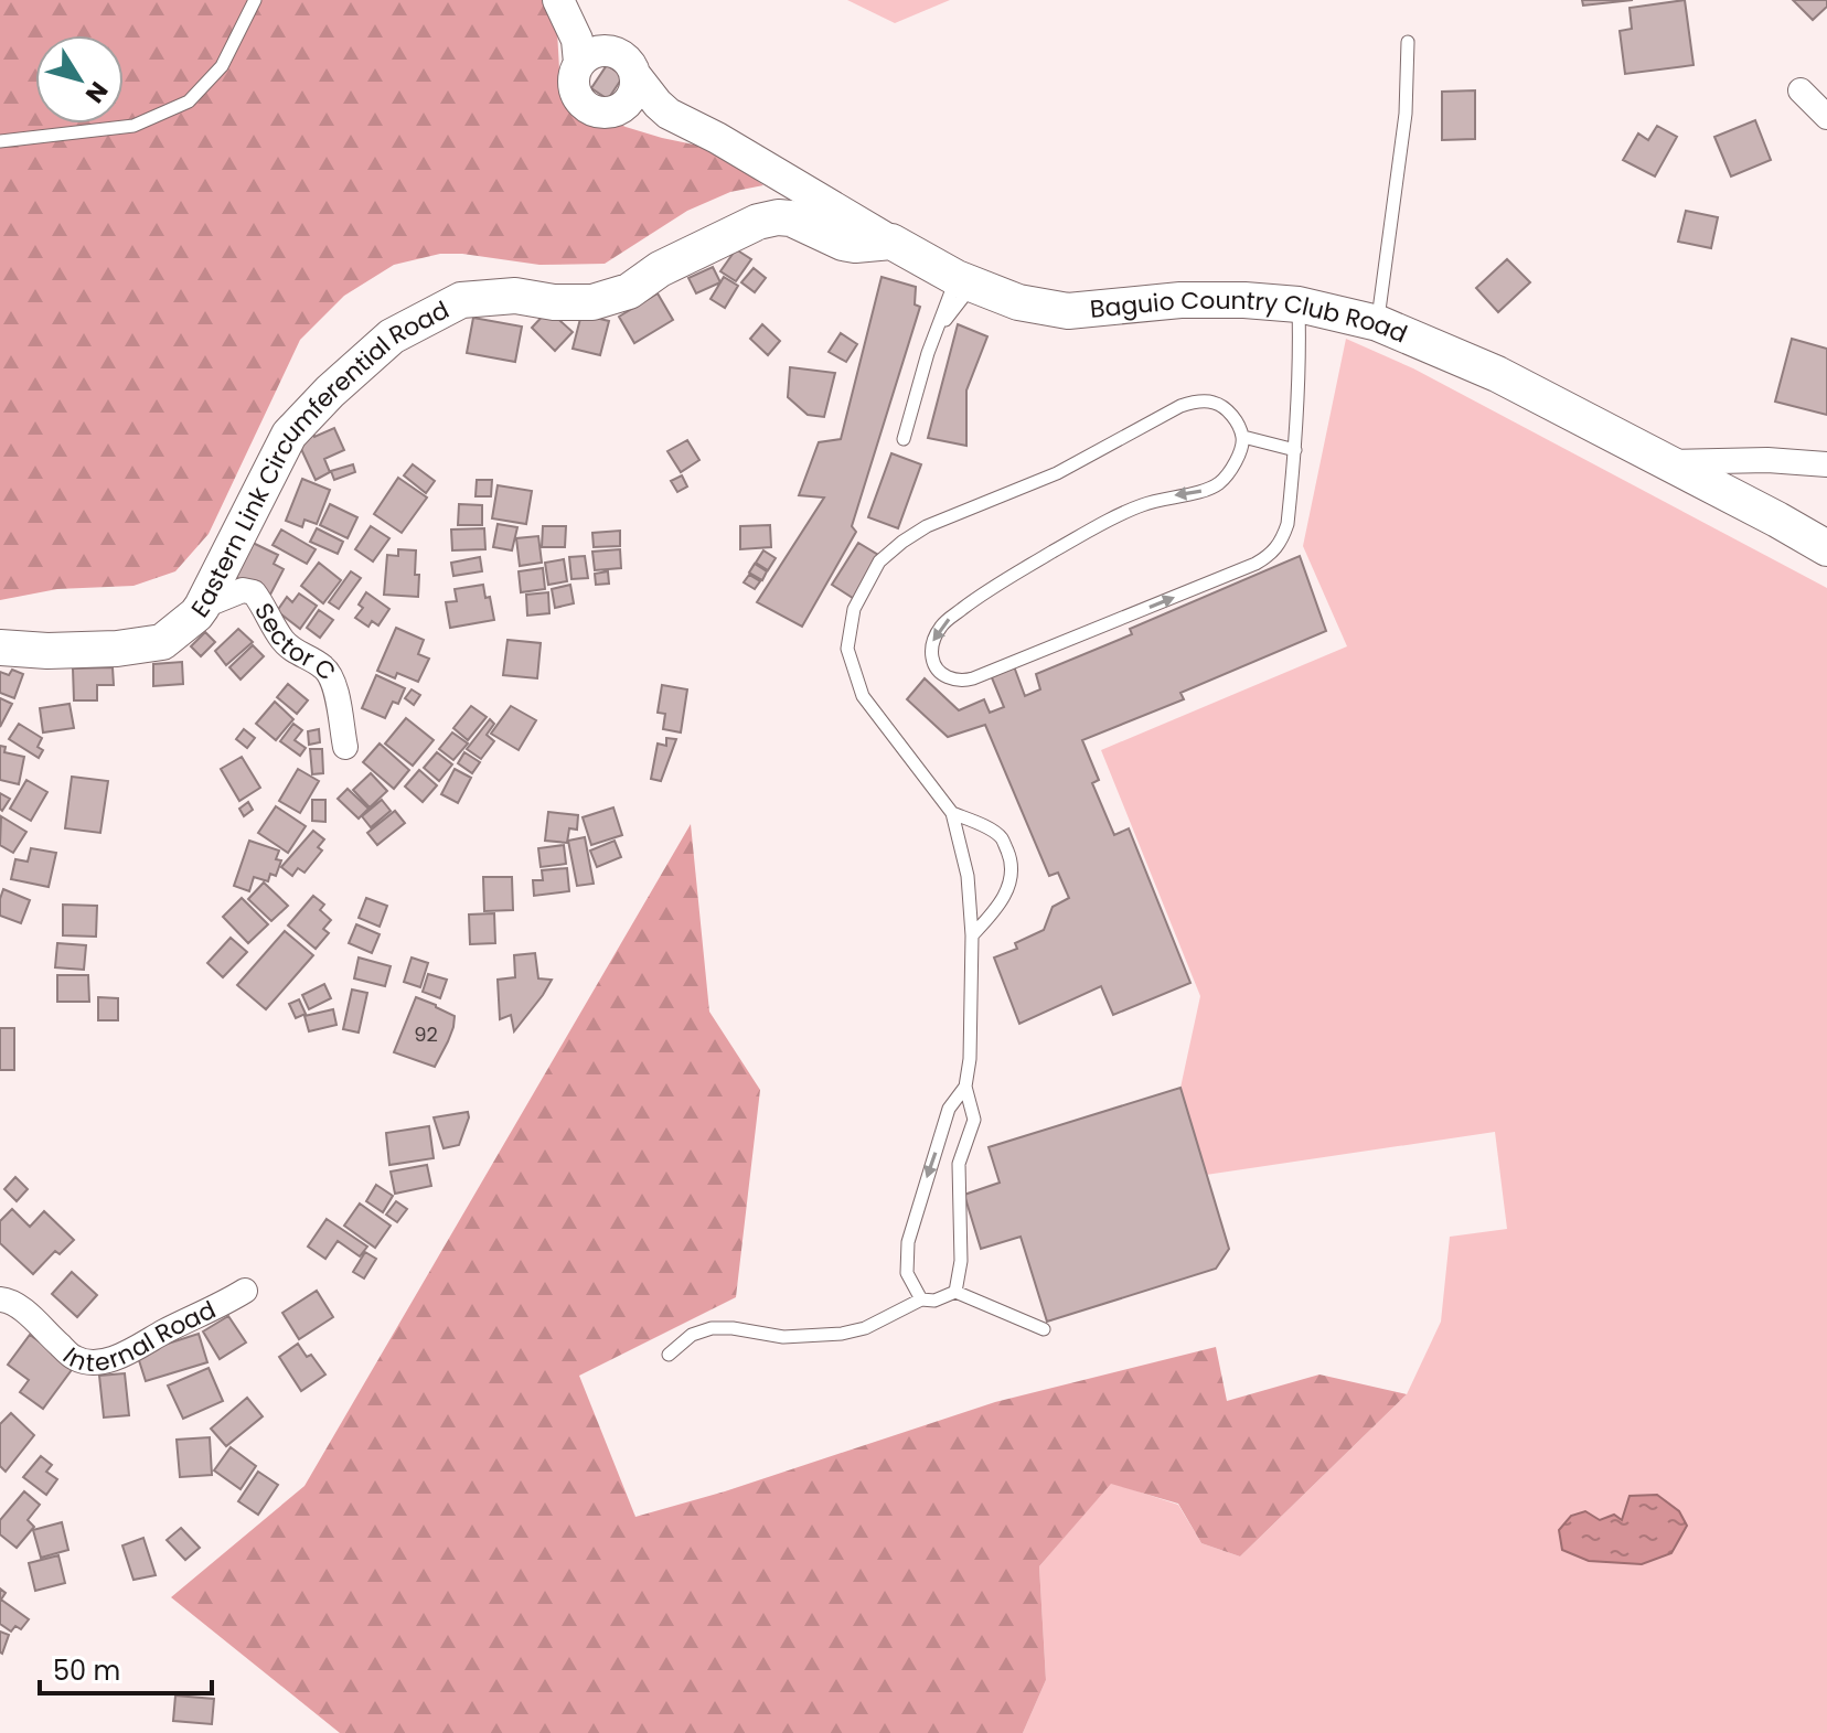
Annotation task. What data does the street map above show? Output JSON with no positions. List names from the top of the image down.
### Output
{
  "streets": {
    "main road": ["Baguio Country Club Road", "Eastern Link Circumferential Road"],
    "street": ["Sector C", "Internal Road"]
  },
  "crossings": [
    ["Baguio Country Club Road", "Eastern Link Circumferential Road"],
    ["Eastern Link Circumferential Road", "Sector C"]
  ],
  "house_numbers": ["92"],
  "scale_bar": "50 m",
  "north": "bottom right"
}
